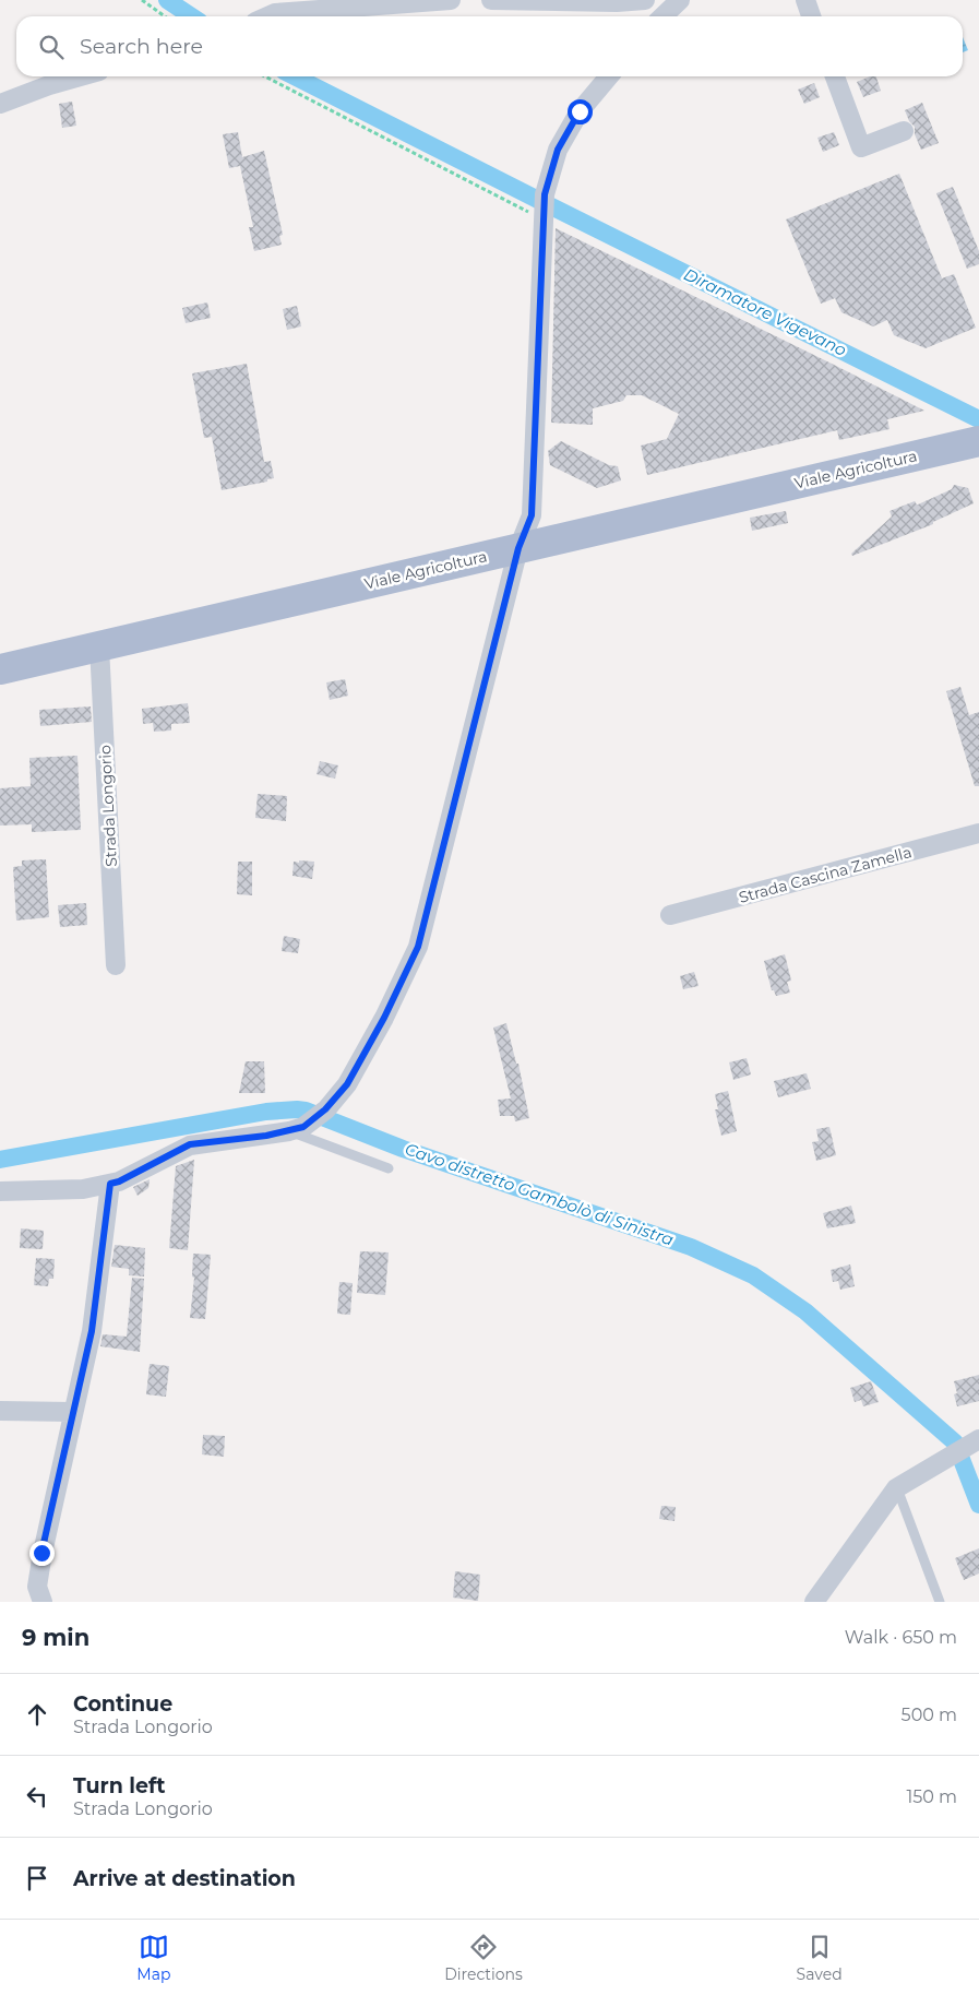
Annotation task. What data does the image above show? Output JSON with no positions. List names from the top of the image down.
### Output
{
  "streets": {
    "main road": ["Viale Agricoltura"],
    "street": ["Strada Longorio", "Strada Cascina Zamella"]
  },
  "crossings": [
    ["Viale Agricoltura", "Strada Longorio"]
  ],
  "water": ["Diramatore Vigevano", "Cavo distretto Gambolò di Sinistra"],
  "page": {
    "search": "Search here",
    "heading": ["9 min", "Walk · 650 m"],
    "list": [
      ["Continue", "Strada Longorio", "500 m"],
      ["Turn left", "Strada Longorio", "150 m"],
      "Arrive at destination"
    ],
    "nav": ["Map", "Directions", "Saved"]
  }
}
